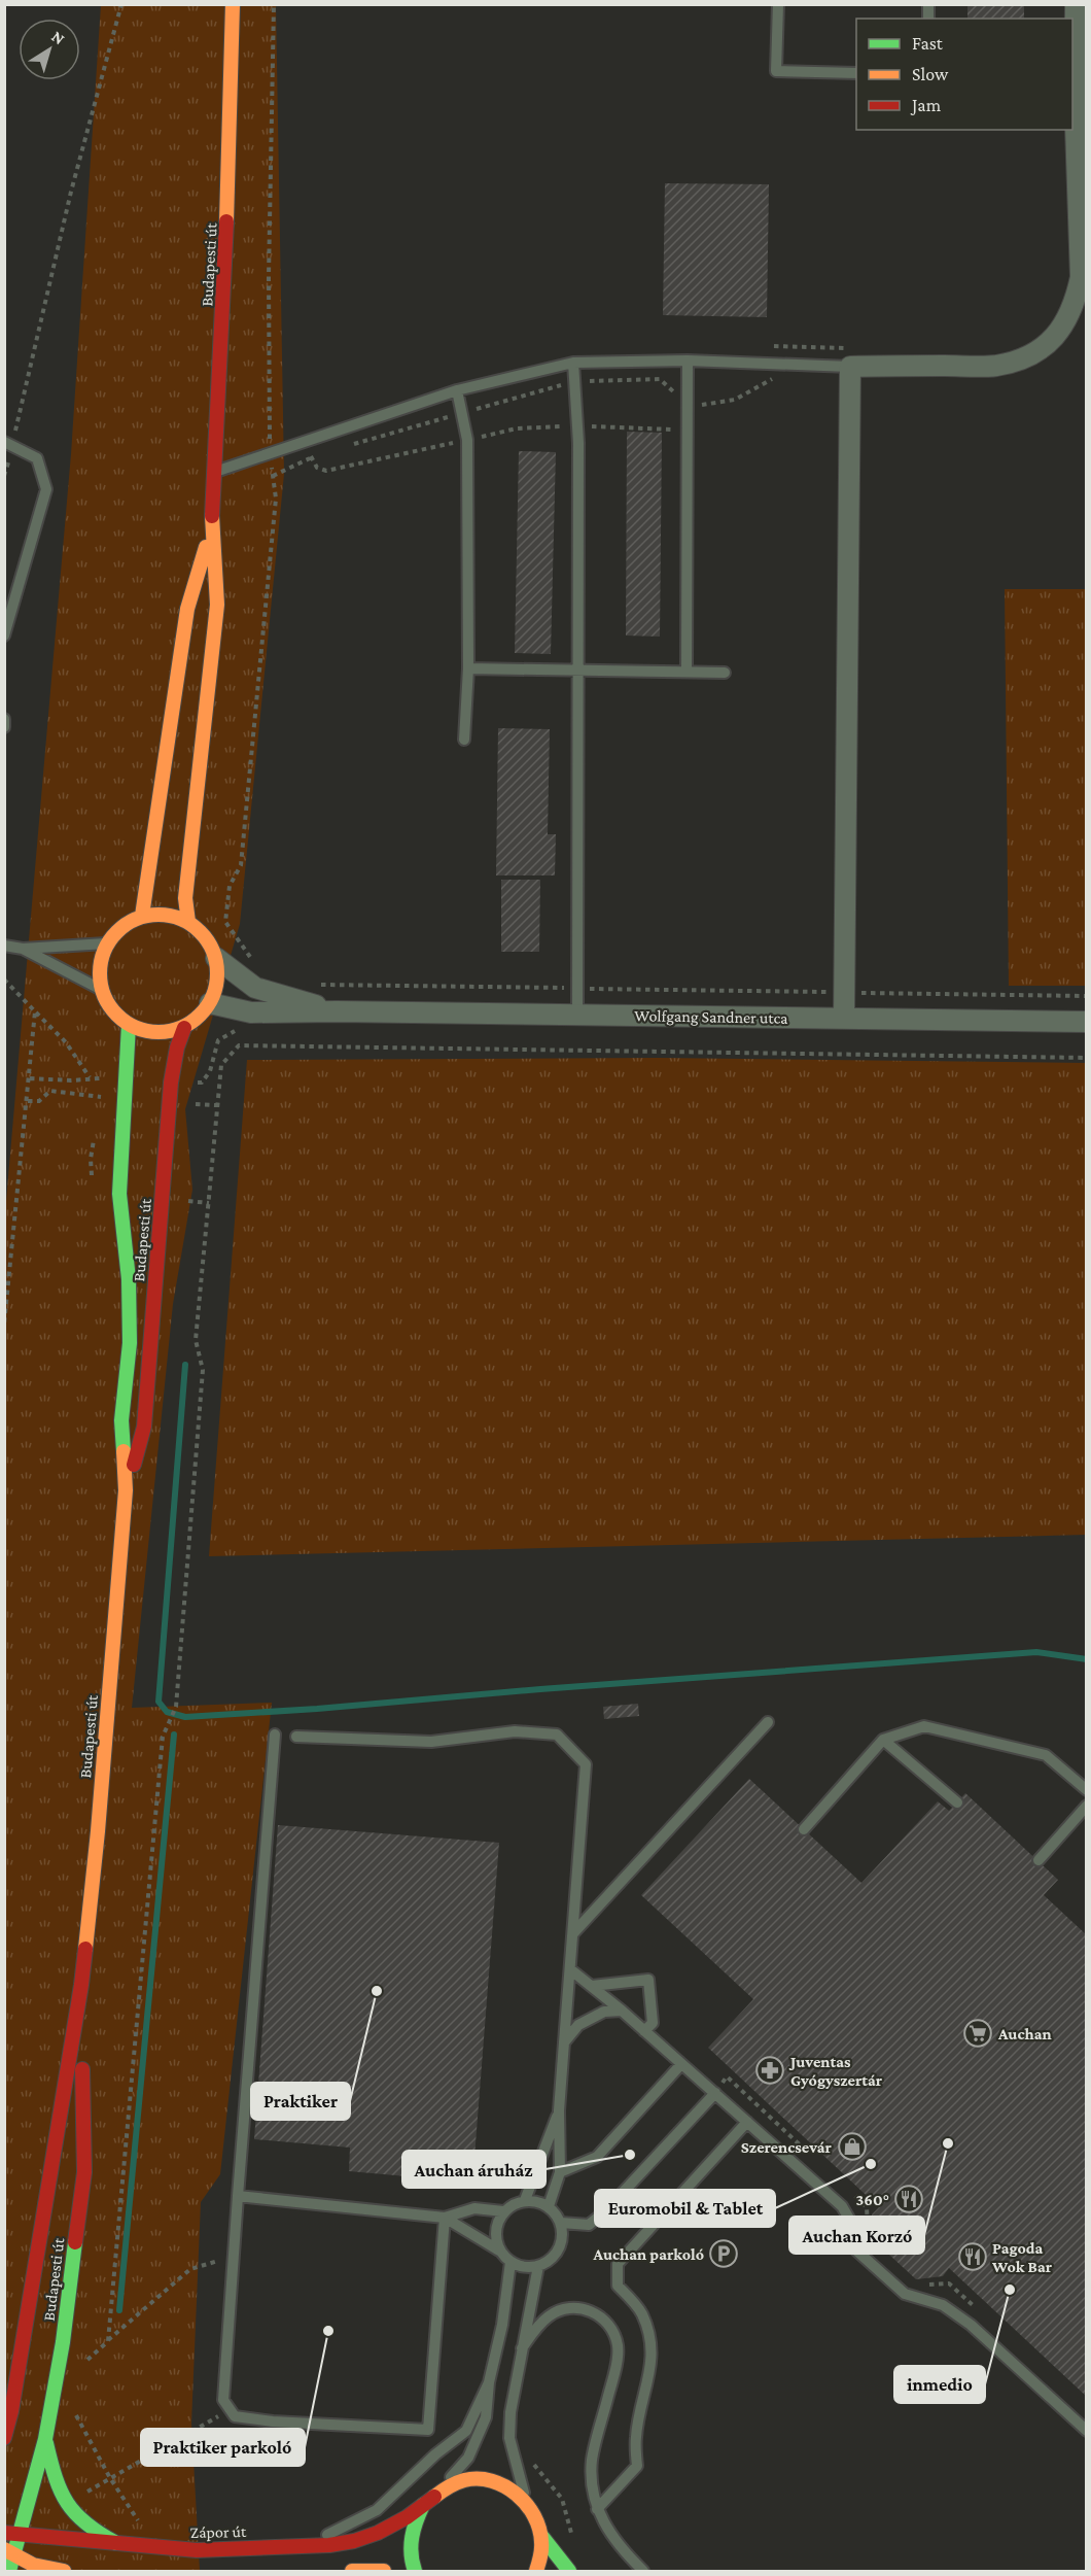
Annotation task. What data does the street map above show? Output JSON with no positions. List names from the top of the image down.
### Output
{
  "streets": {
    "main road": ["Budapesti út", "Zápor út"],
    "street": ["Wolfgang Sandner utca"]
  },
  "crossings": [
    ["Budapesti út", "Wolfgang Sandner utca"],
    ["Budapesti út", "Zápor út"]
  ],
  "places": {
    "other": [
      "Praktiker",
      "Auchan Korzó",
      "Auchan áruház",
      "Euromobil & Tablet",
      "inmedio",
      "Praktiker parkoló"
    ],
    "supermarket": ["Auchan"],
    "pharmacy": ["Juventas Gyógyszertár"],
    "shop": ["Szerencsevár"],
    "restaurant": ["360°", "Pagoda Wok Bar"],
    "parking": ["Auchan parkoló"]
  },
  "legend": ["Fast", "Slow", "Jam"],
  "north": "top right"
}
